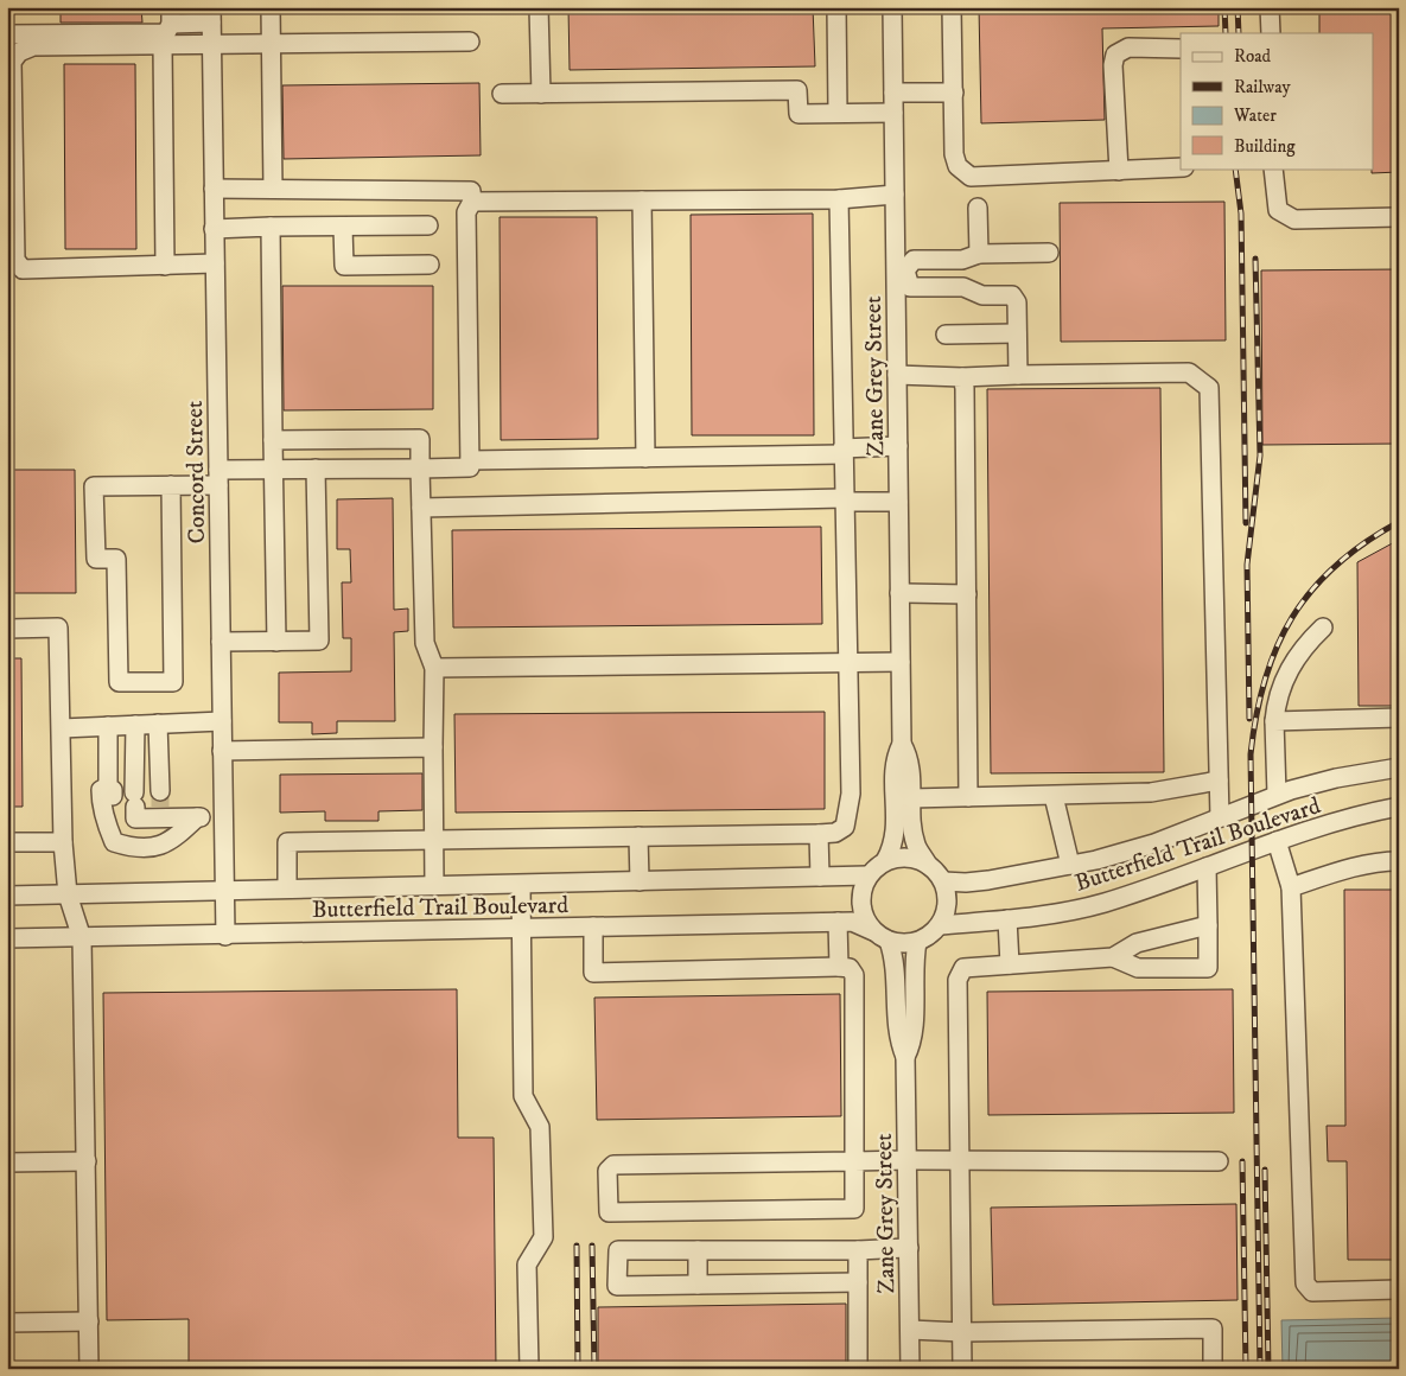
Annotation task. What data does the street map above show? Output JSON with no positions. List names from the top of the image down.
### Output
{
  "streets": {
    "street": ["Zane Grey Street", "Concord Street", "Butterfield Trail Boulevard"]
  },
  "crossings": [
    ["Zane Grey Street", "Butterfield Trail Boulevard"],
    ["Concord Street", "Butterfield Trail Boulevard"]
  ],
  "legend": [
    "Road",
    "Railway",
    "Water",
    "Building"
  ]
}
